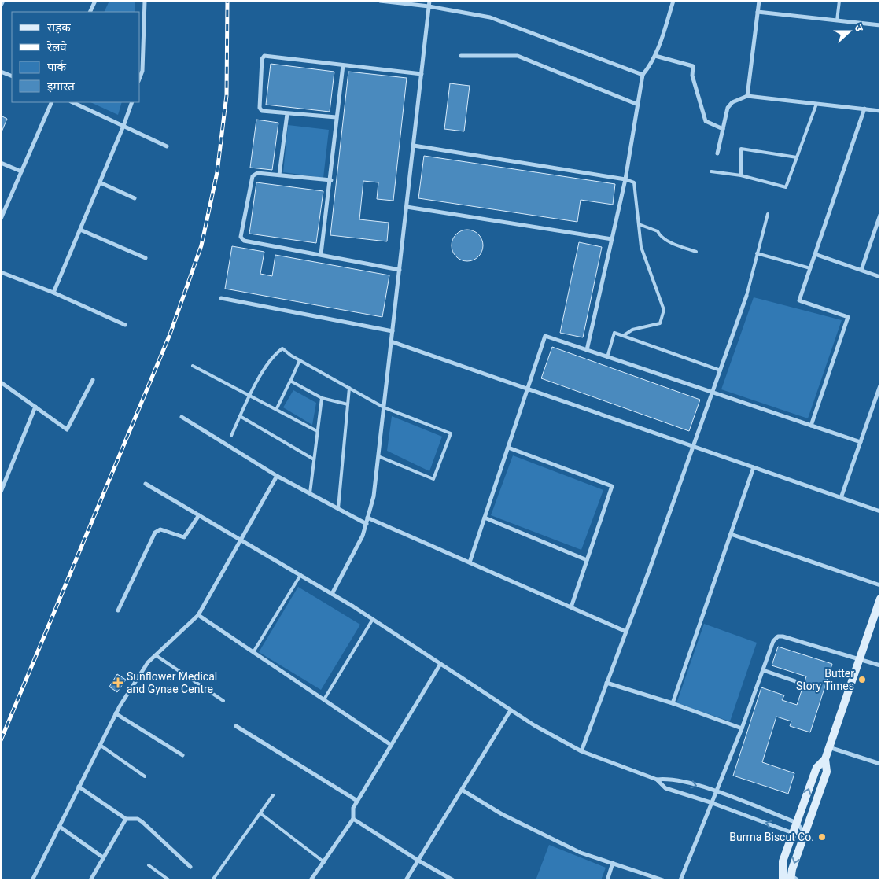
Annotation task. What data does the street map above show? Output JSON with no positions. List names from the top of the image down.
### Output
{
  "places": {
    "other": ["Butter Story Times", "Burma Biscut Co."],
    "health": ["Sunflower Medical and Gynae Centre"]
  },
  "legend": [
    "सड़क",
    "रेलवे",
    "पार्क",
    "इमारत"
  ],
  "north": "right"
}
